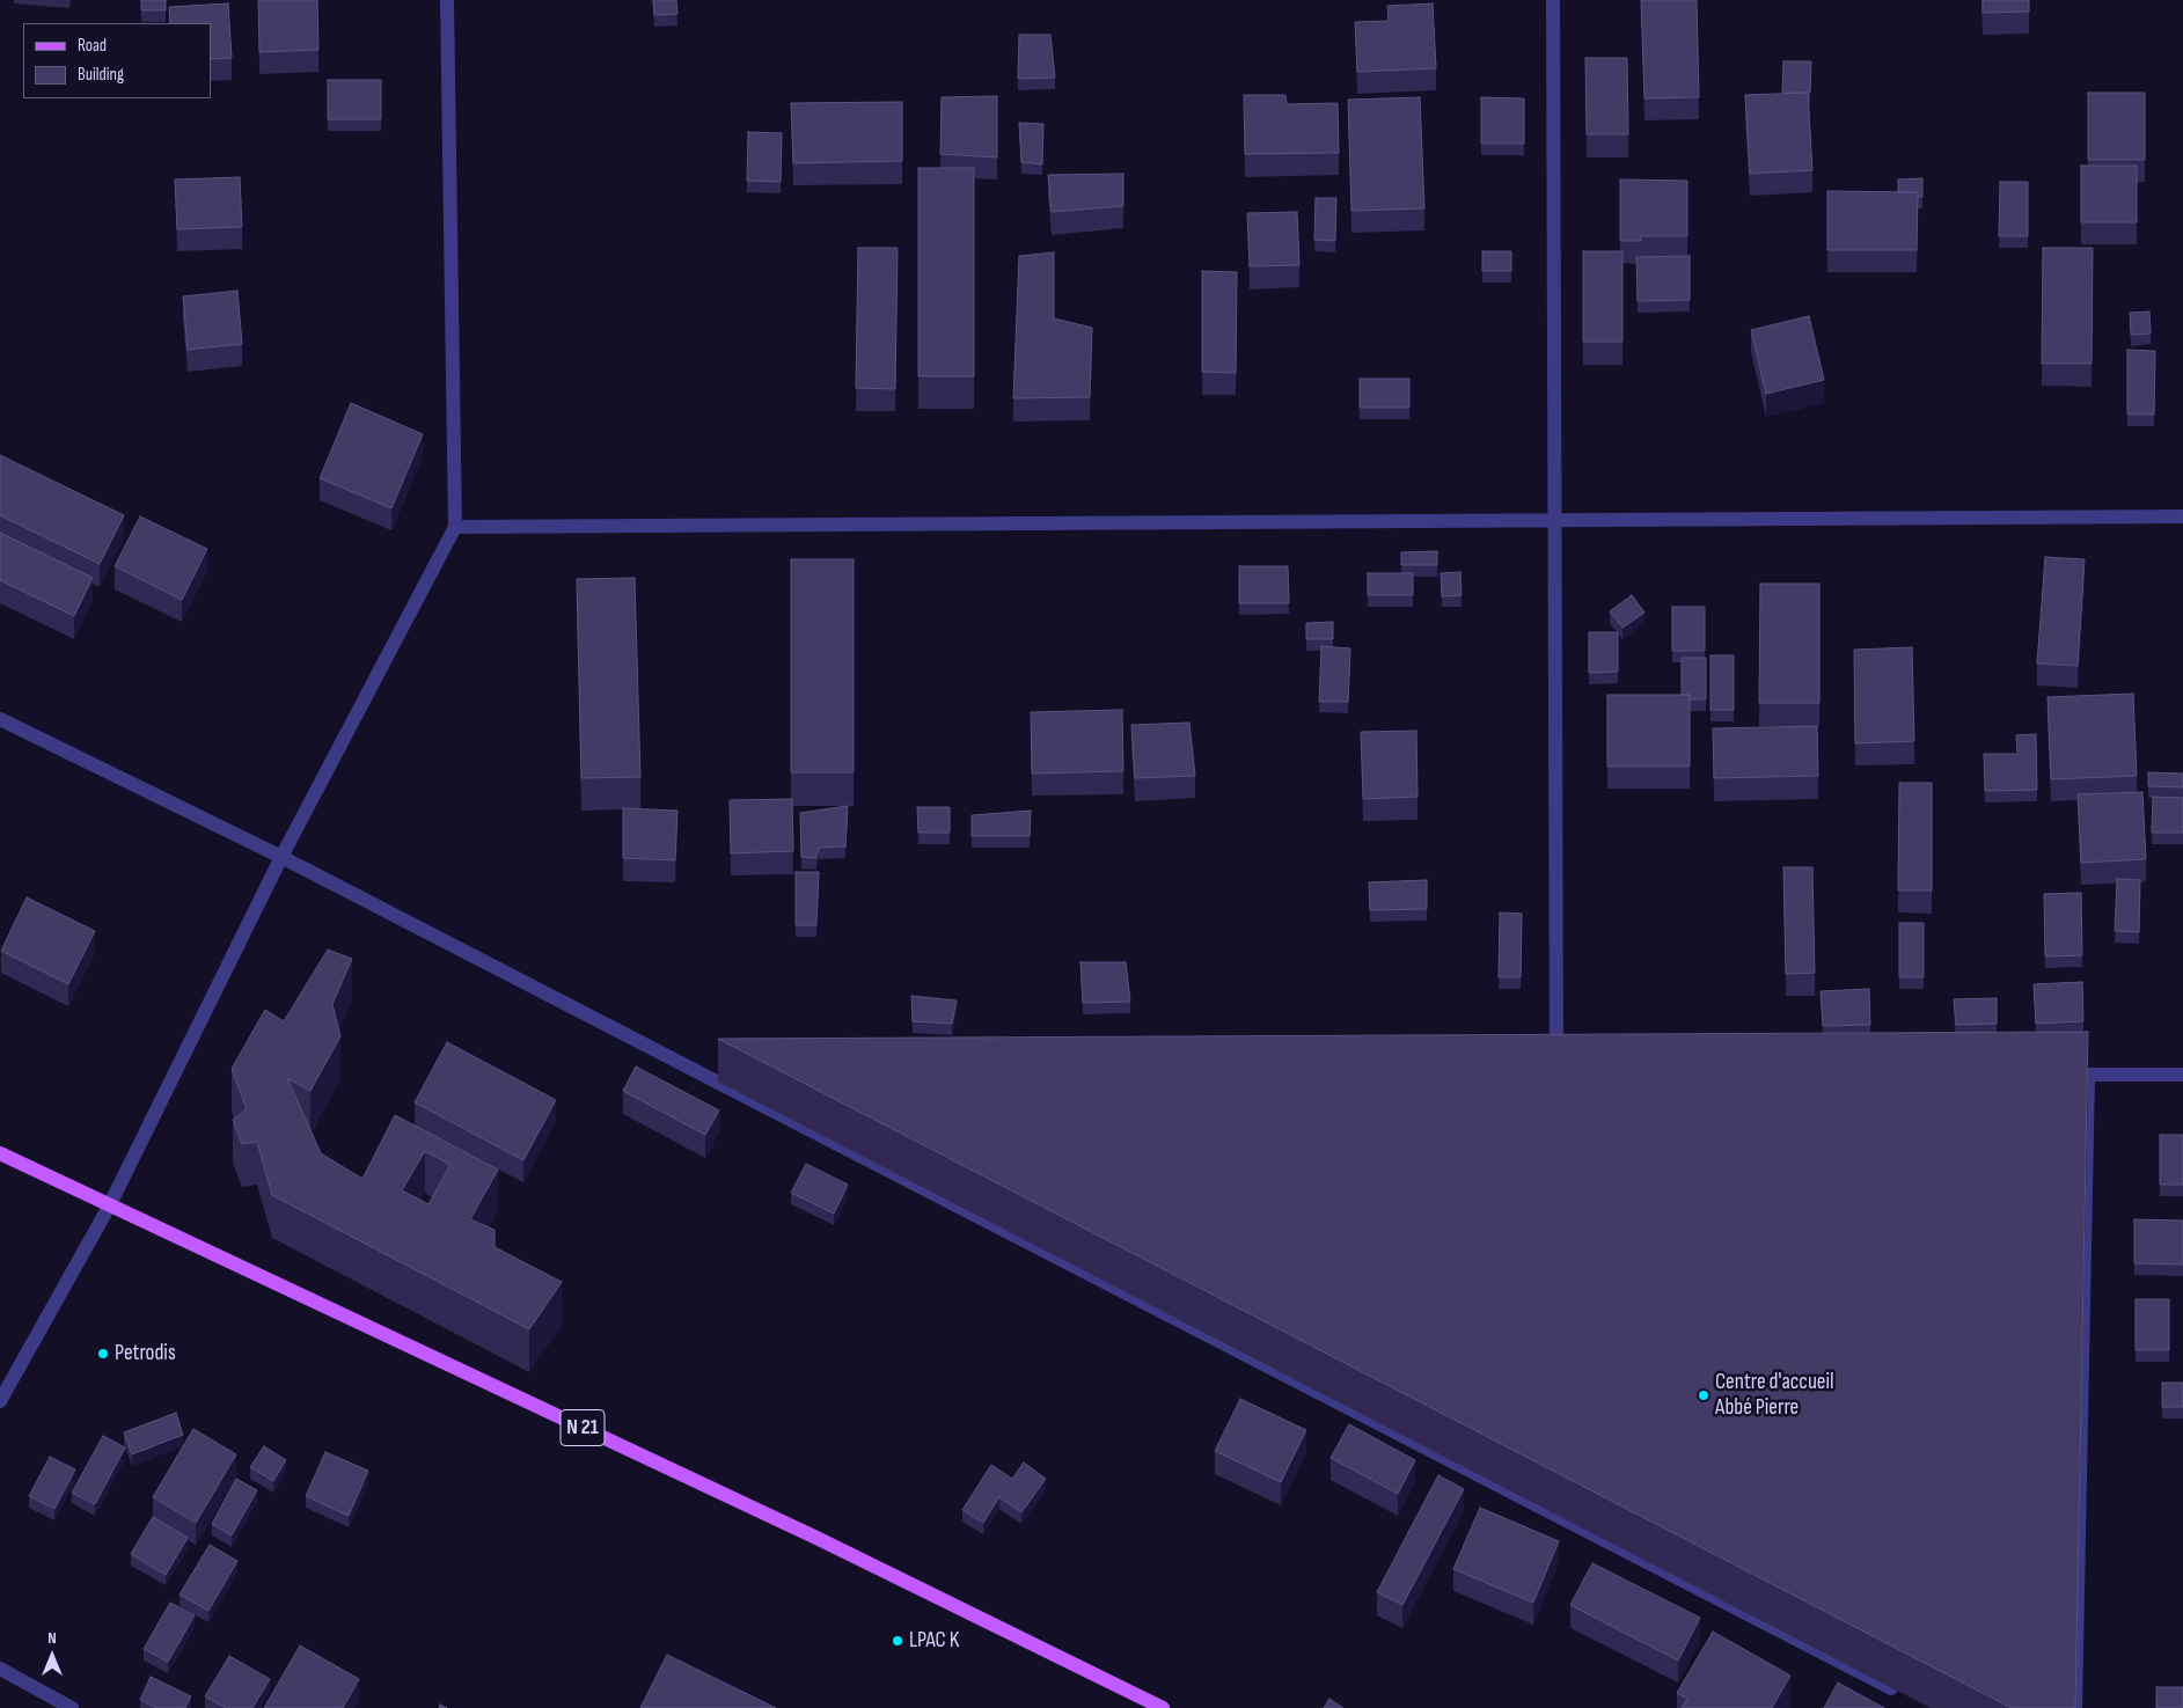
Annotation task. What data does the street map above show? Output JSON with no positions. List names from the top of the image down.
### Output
{
  "streets": {
    "main road": ["N 21"]
  },
  "places": ["Petrodis", "Centre d'accueil Abbé Pierre", "LPAC K"],
  "legend": ["Road", "Building"],
  "north": "top"
}
